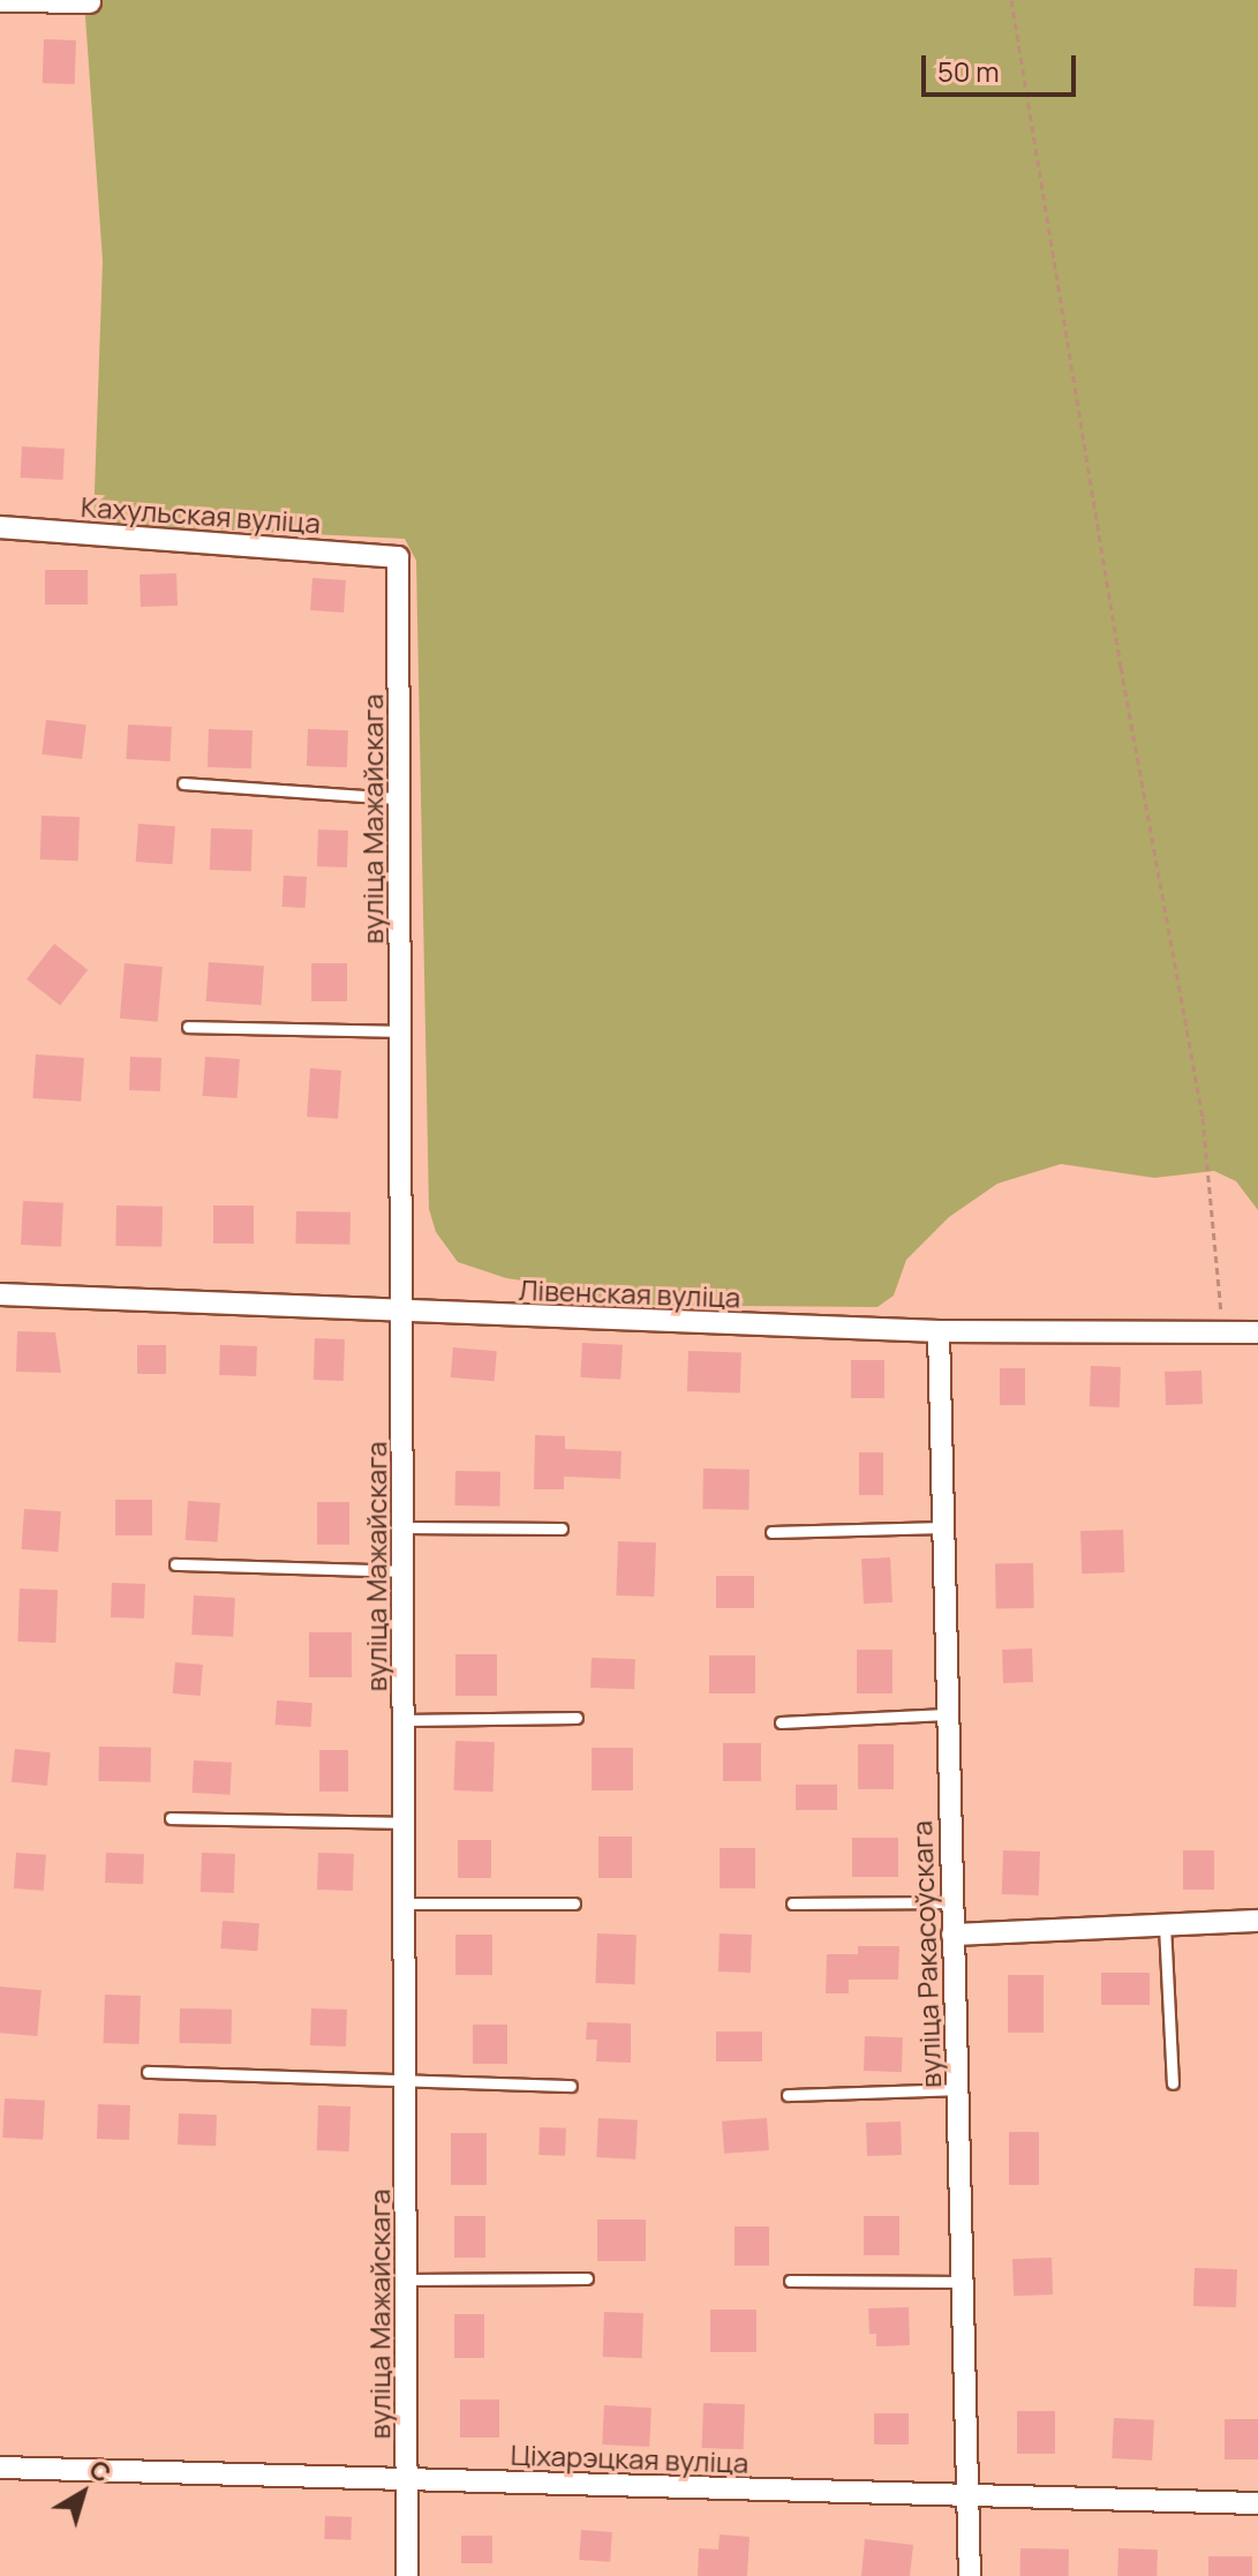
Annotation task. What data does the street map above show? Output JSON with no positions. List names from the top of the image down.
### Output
{
  "streets": {
    "street": [
      "Кахульская вуліца",
      "вуліца Мажайскага",
      "Лівенская вуліца",
      "вуліца Ракасоўскага",
      "Ціхарэцкая вуліца"
    ]
  },
  "crossings": [
    ["Кахульская вуліца", "вуліца Мажайскага"],
    ["вуліца Мажайскага", "Лівенская вуліца"],
    ["вуліца Мажайскага", "Ціхарэцкая вуліца"],
    ["Лівенская вуліца", "вуліца Ракасоўскага"],
    ["вуліца Ракасоўскага", "Ціхарэцкая вуліца"]
  ],
  "scale_bar": "50 m",
  "north": "top right"
}
